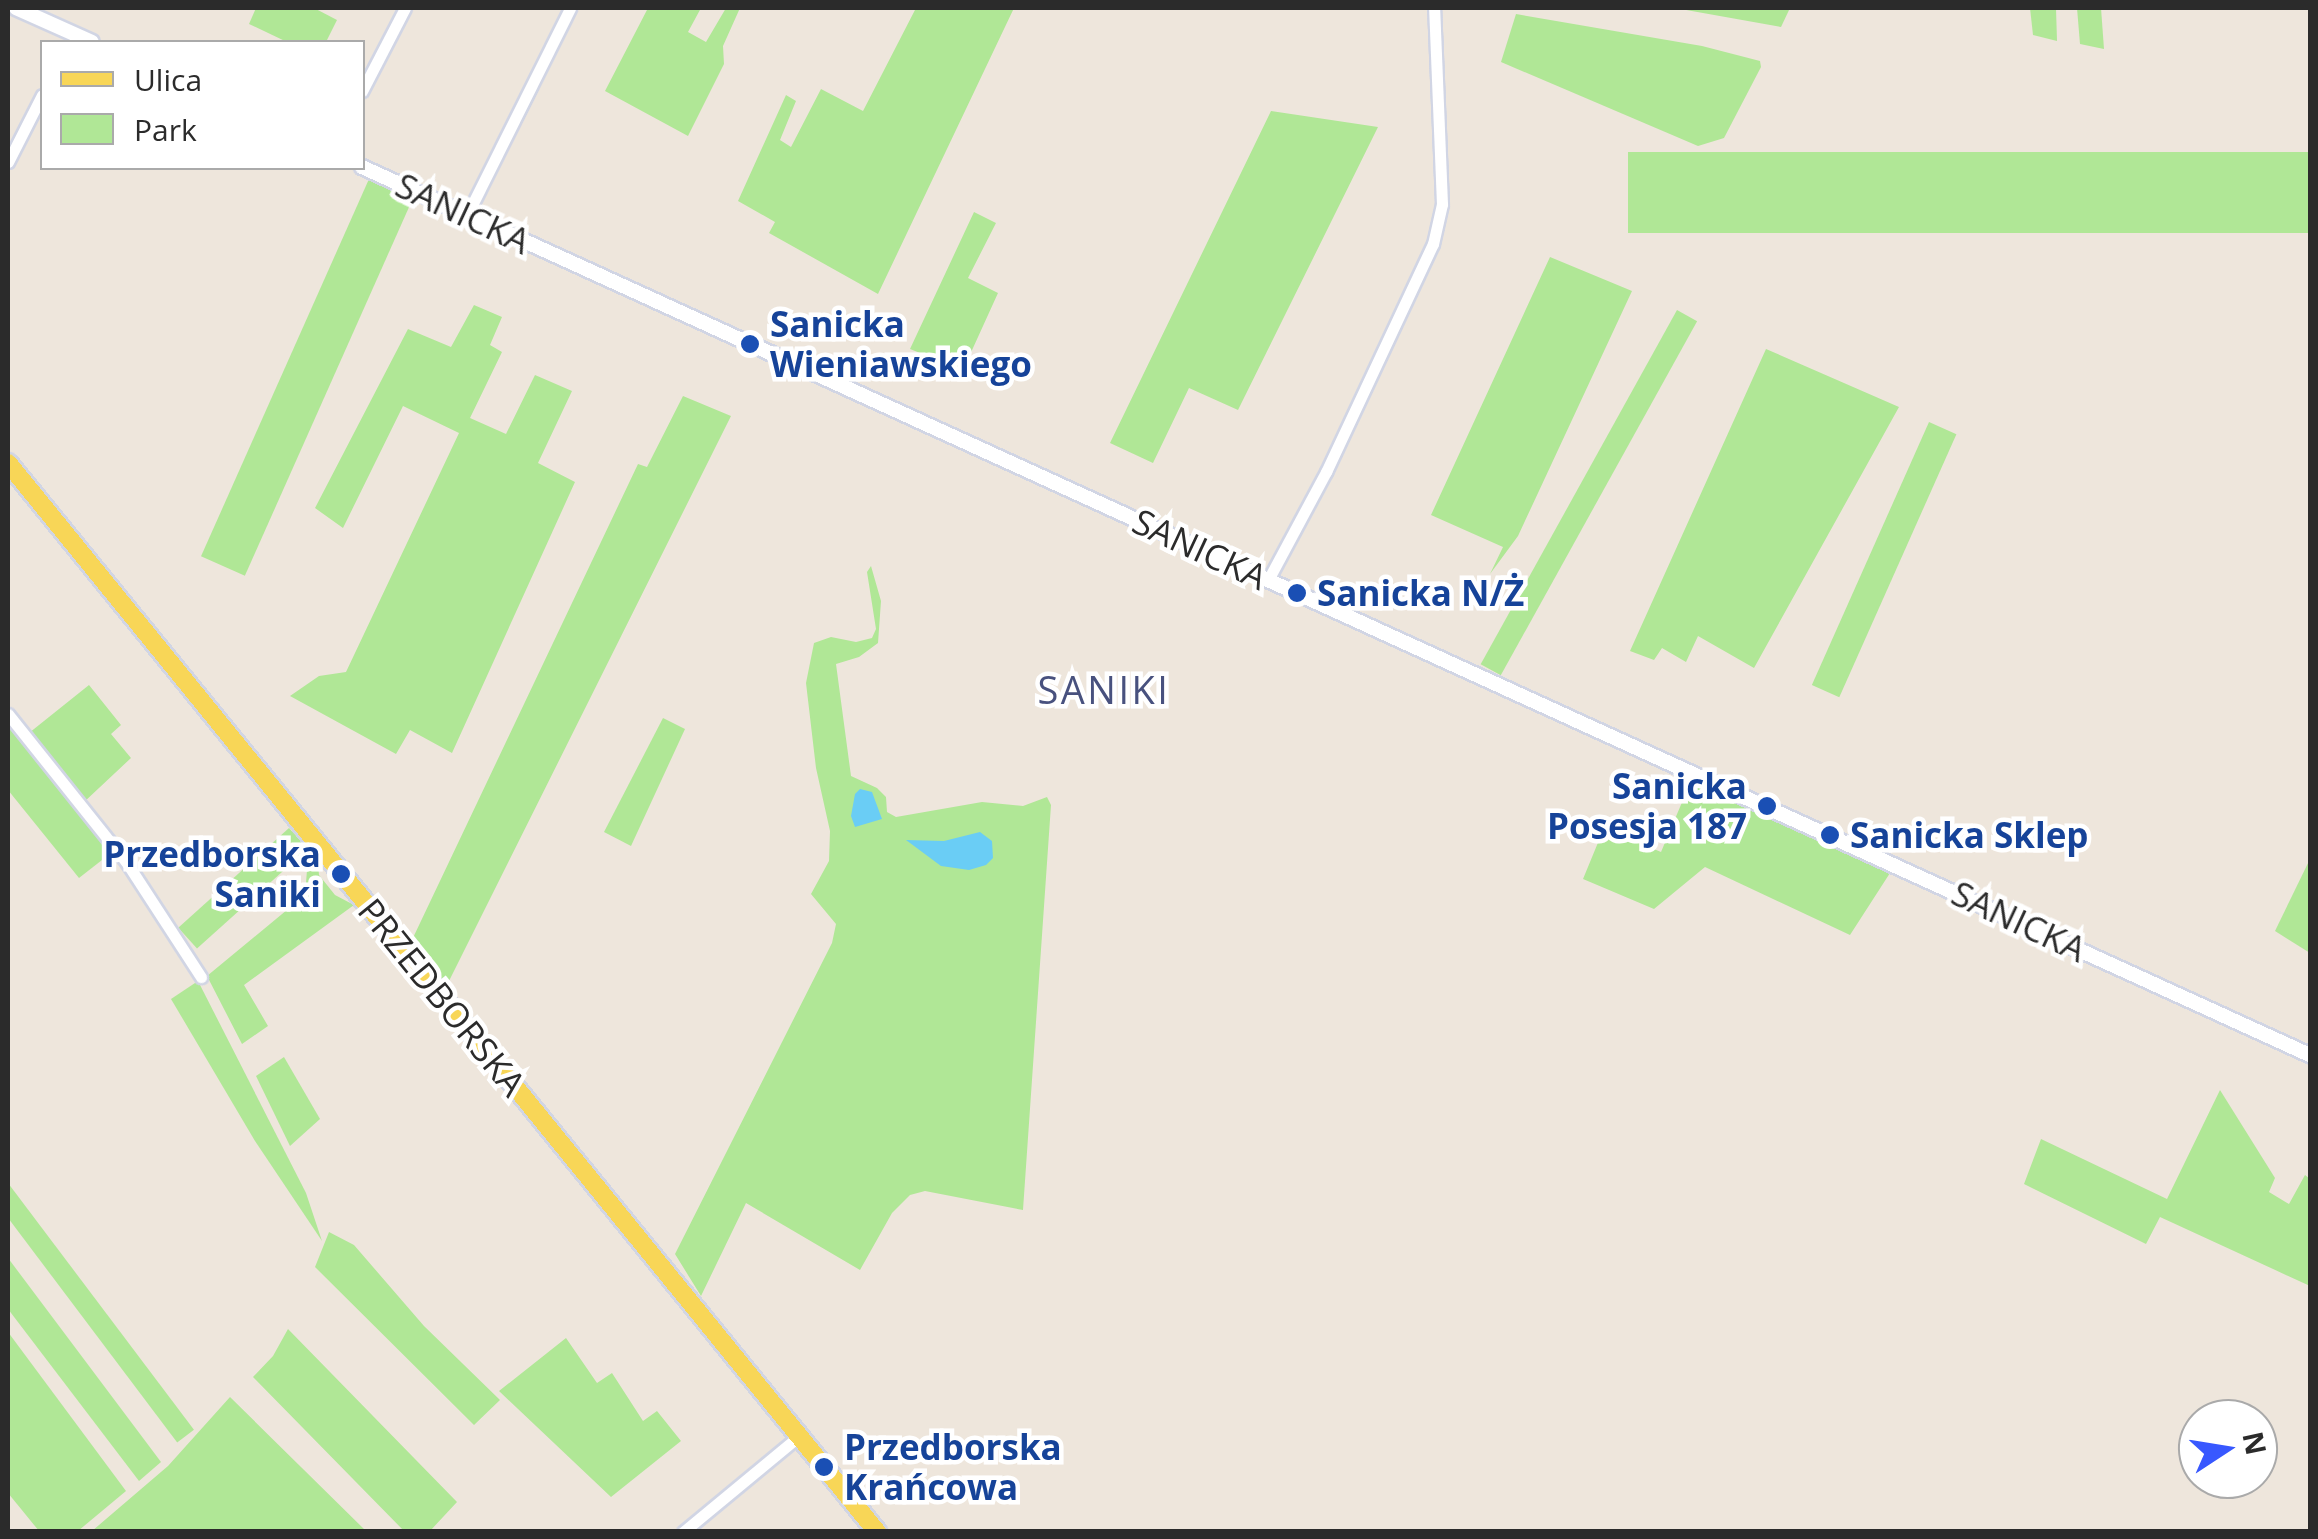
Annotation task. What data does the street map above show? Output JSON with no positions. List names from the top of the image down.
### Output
{
  "streets": {
    "main road": ["PRZEDBORSKA"],
    "street": ["SANICKA"]
  },
  "districts": ["SANIKI"],
  "places": [
    "Sanicka Wieniawskiego",
    "Sanicka N/Ż",
    "Sanicka Posesja 187",
    "Sanicka Sklep",
    "Przedborska Saniki",
    "Przedborska Krańcowa"
  ],
  "legend": ["Ulica", "Park"],
  "north": "right"
}
